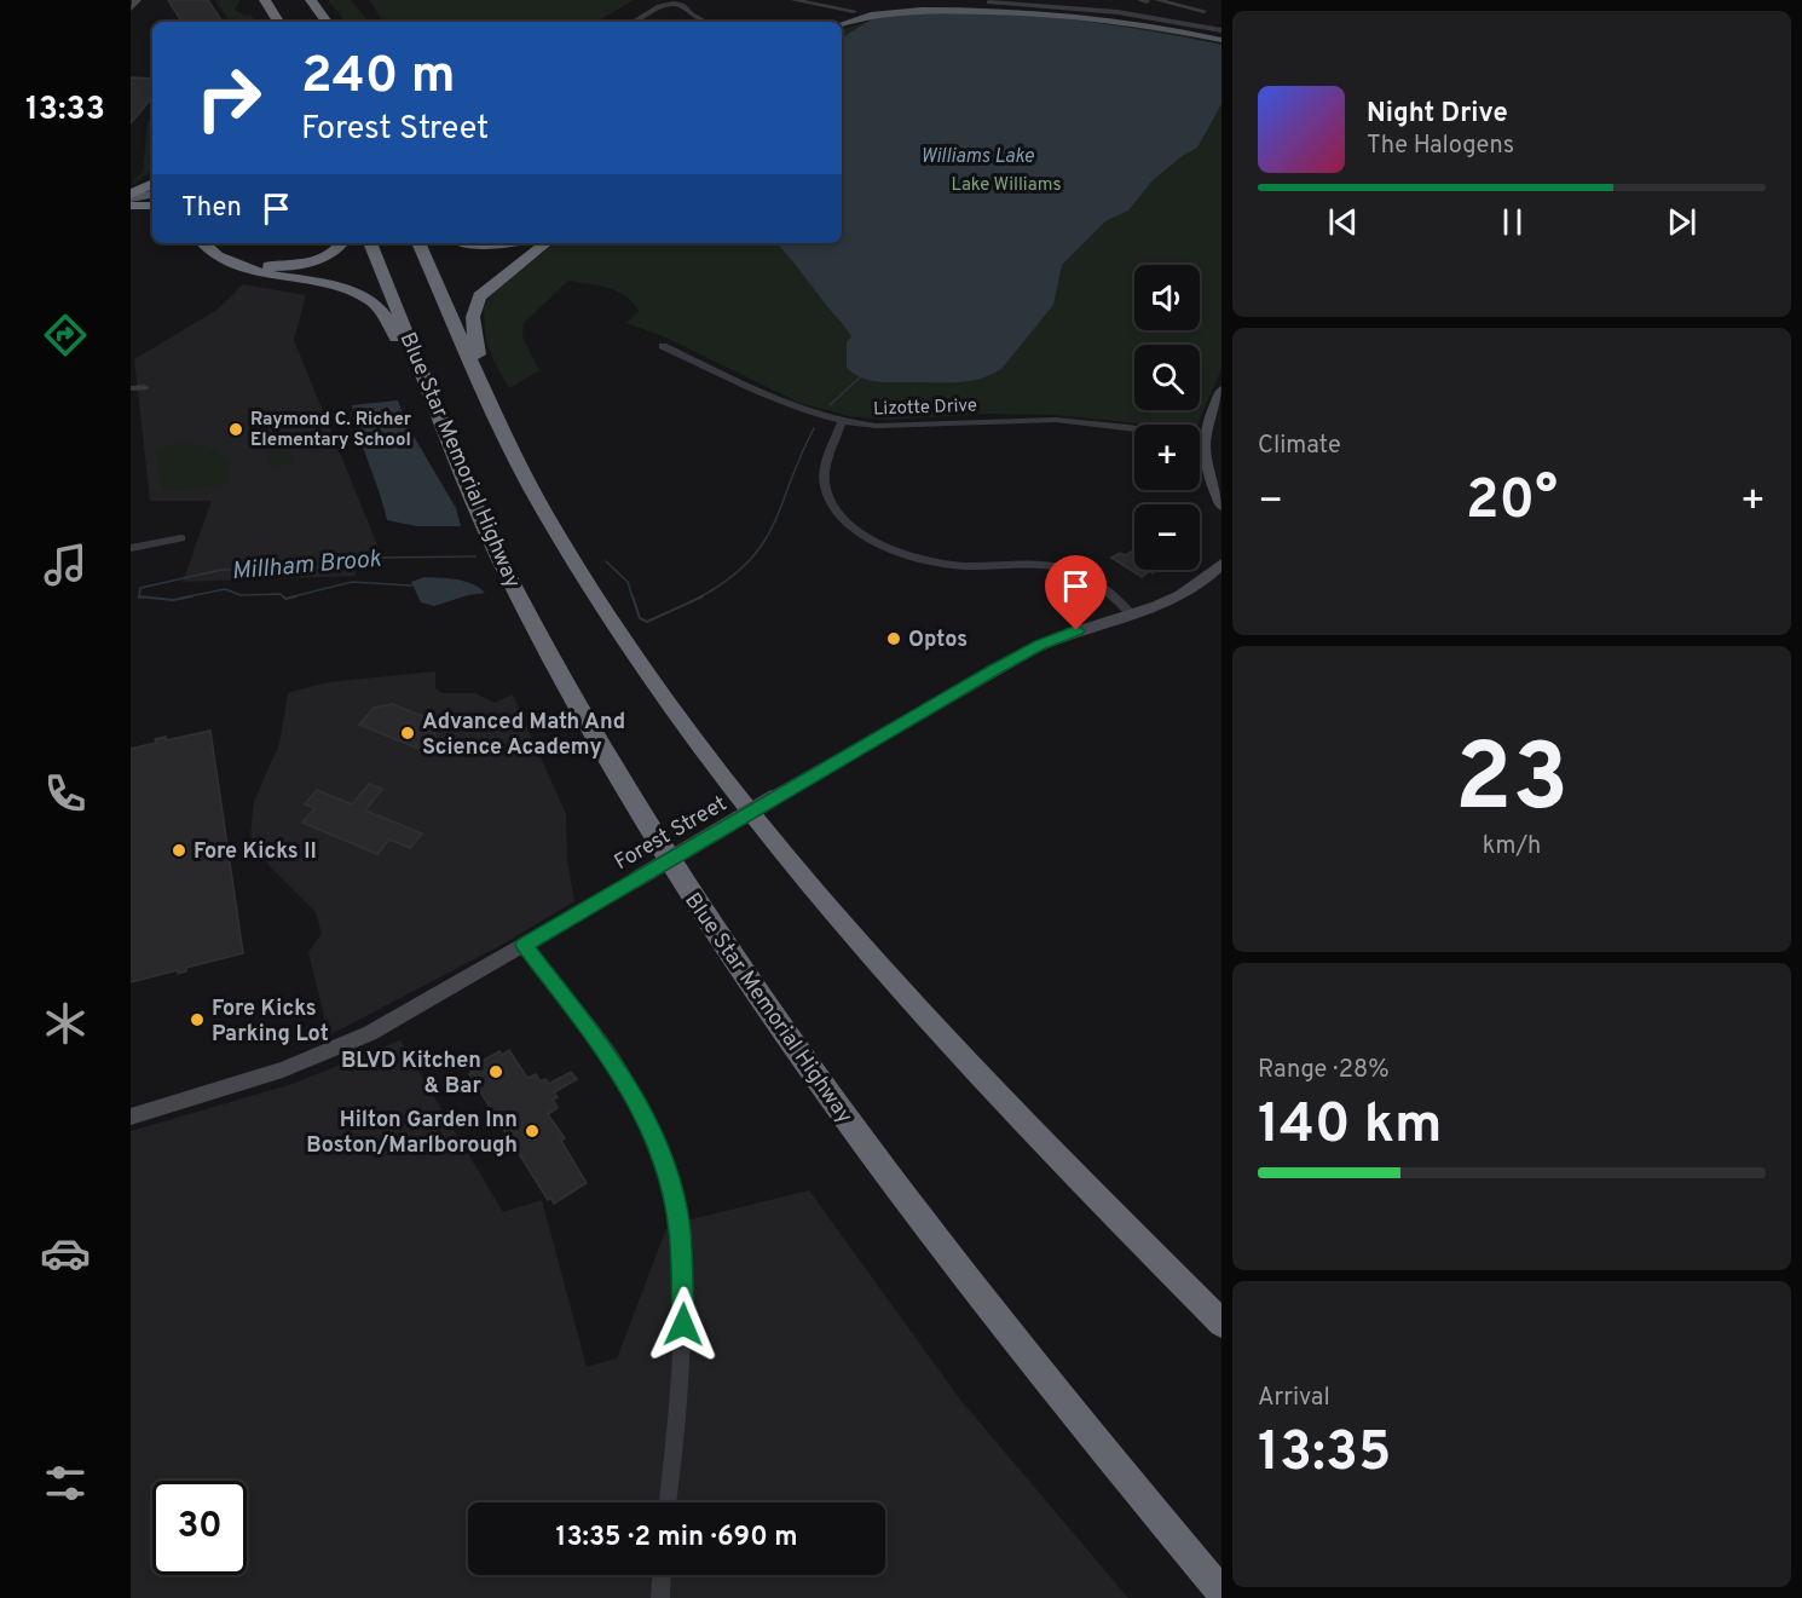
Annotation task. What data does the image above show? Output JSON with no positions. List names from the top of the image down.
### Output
{
  "streets": {
    "highway": ["Blue Star Memorial Highway"],
    "main road": ["Forest Street"],
    "street": ["Lizotte Drive"]
  },
  "water": ["Williams Lake", "Millham Brook"],
  "parks": ["Lake Williams"],
  "places": [
    "Raymond C. Richer Elementary School",
    "Optos",
    "Advanced Math And Science Academy",
    "Fore Kicks II",
    "Fore Kicks Parking Lot",
    "BLVD Kitchen & Bar",
    "Hilton Garden Inn Boston/Marlborough"
  ],
  "page": {
    "tabs": "13:33",
    "turn": ["240 m", "Forest Street"],
    "song": ["Night Drive", "The Halogens"],
    "then": "Then",
    "map_buttons": ["+", "−"],
    "tile": [
      "Climate",
      ["23", "km/h"],
      ["Range · 28%", "140 km"],
      ["Arrival", "13:35"]
    ],
    "heat": ["−", "20°", "+"],
    "limit": "30",
    "trip": "13:35 · 2 min · 690 m"
  }
}
